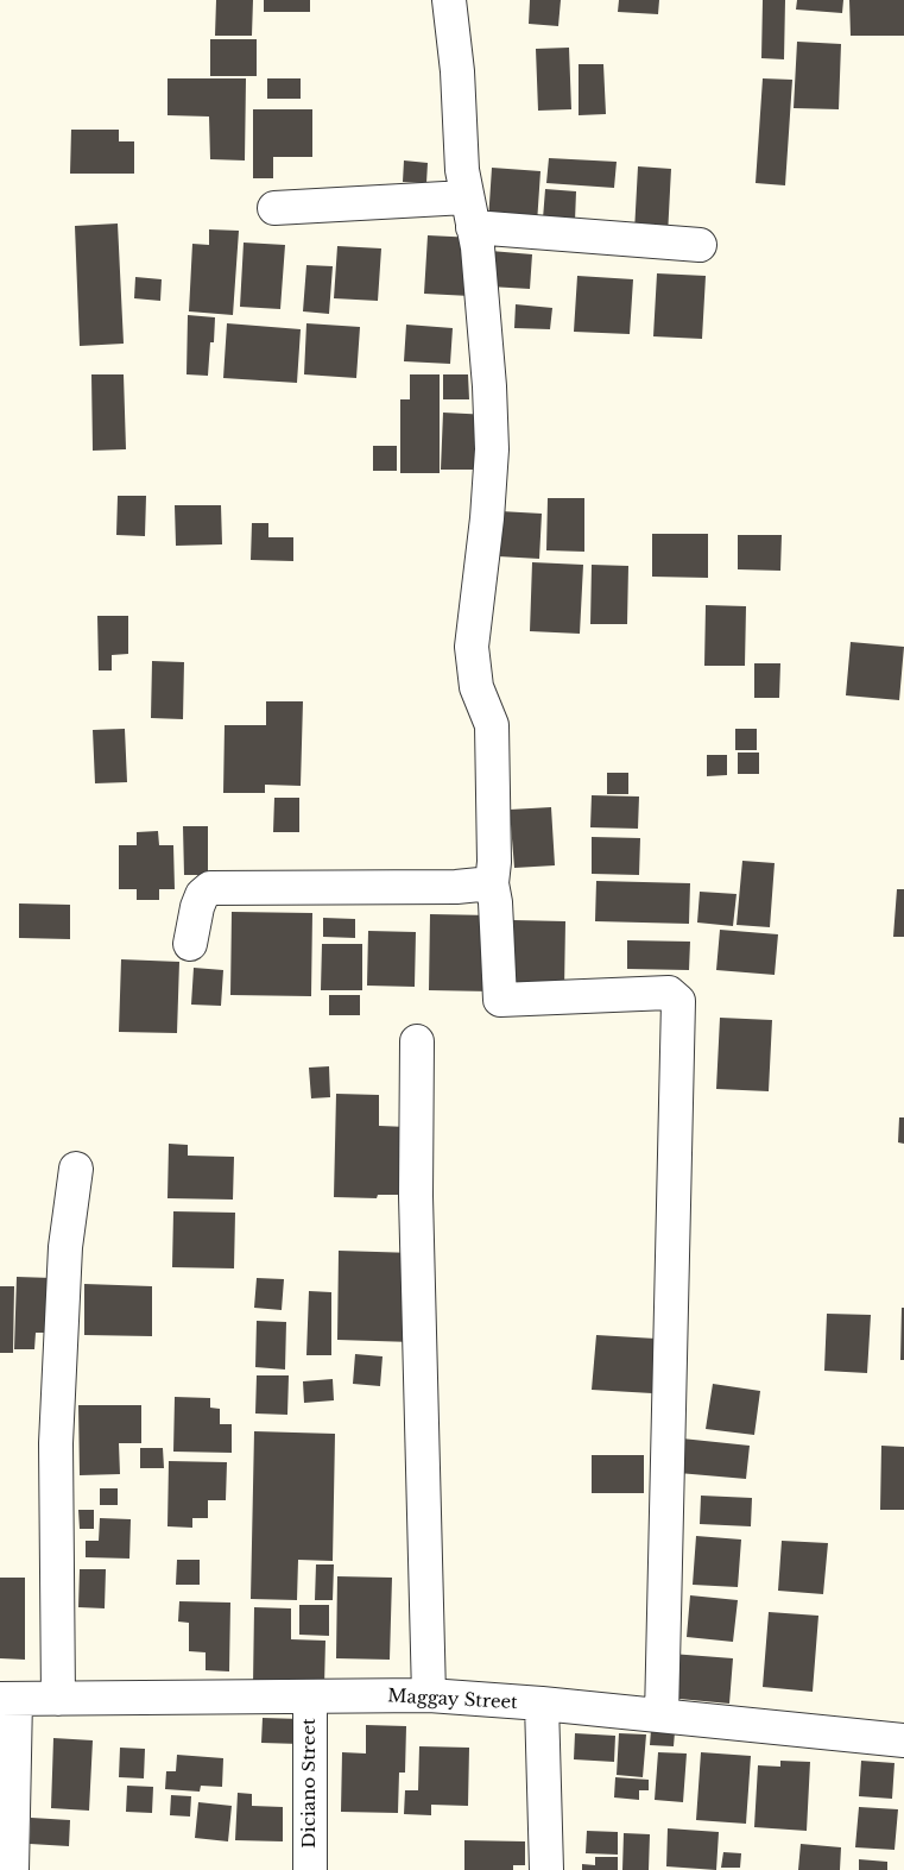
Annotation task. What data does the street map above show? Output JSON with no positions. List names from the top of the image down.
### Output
{
  "streets": {
    "street": ["Maggay Street", "Diciano Street"]
  },
  "crossings": [
    ["Maggay Street", "Diciano Street"]
  ]
}
